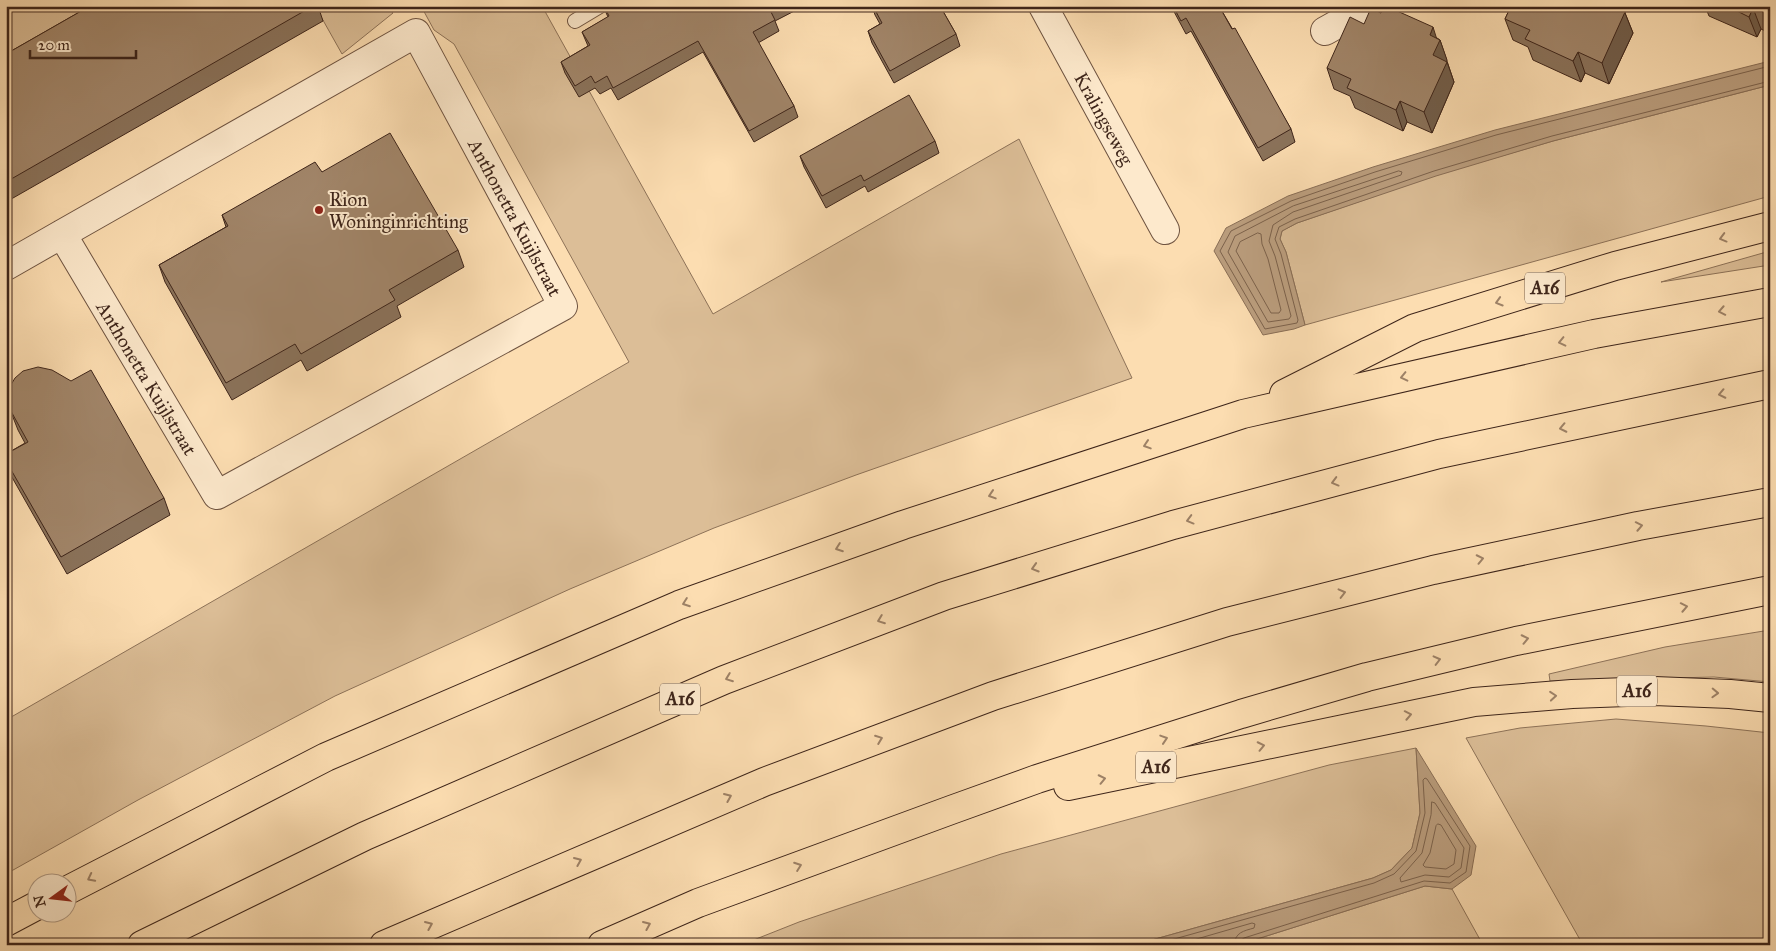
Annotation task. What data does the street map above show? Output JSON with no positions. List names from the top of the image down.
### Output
{
  "streets": {
    "highway": ["A16"],
    "street": ["Kralingseweg", "Anthonetta Kuijlstraat"]
  },
  "places": ["Rion Woninginrichting"],
  "scale_bar": "20 m",
  "north": "left"
}
